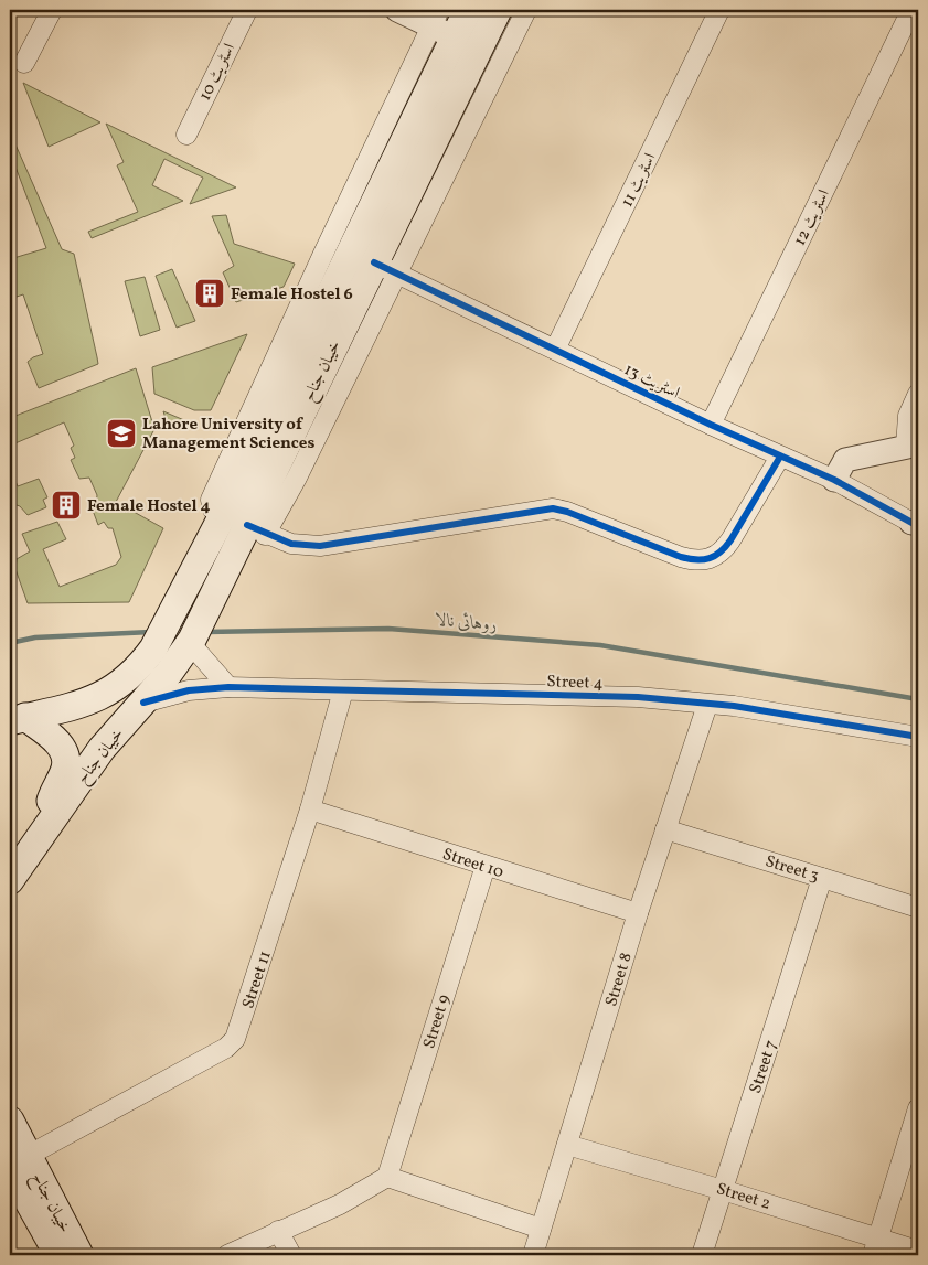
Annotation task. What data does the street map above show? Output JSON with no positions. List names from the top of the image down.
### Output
{
  "streets": {
    "main road": ["خیبان جناح"],
    "street": [
      "اسٹریٹ 10",
      "اسٹریٹ 11",
      "اسٹریٹ 12",
      "اسٹریٹ 13",
      "Street 4",
      "Street 10",
      "Street 3",
      "Street 11",
      "Street 8",
      "Street 9",
      "Street 7",
      "Street 2"
    ]
  },
  "crossings": [
    ["اسٹریٹ 11", "اسٹریٹ 13"],
    ["اسٹریٹ 12", "اسٹریٹ 13"],
    ["خیبان جناح", "اسٹریٹ 13"],
    ["خیبان جناح", "Street 4"],
    ["خیبان جناح", "Street 11"],
    ["Street 4", "Street 11"],
    ["Street 4", "Street 8"],
    ["Street 10", "Street 11"],
    ["Street 10", "Street 8"],
    ["Street 10", "Street 9"],
    ["Street 3", "Street 8"],
    ["Street 3", "Street 7"],
    ["Street 8", "Street 2"],
    ["Street 7", "Street 2"]
  ],
  "water": ["روہائی نالا"],
  "places": {
    "building": ["Female Hostel 6", "Female Hostel 4"],
    "school or university": ["Lahore University of Management Sciences"]
  }
}
